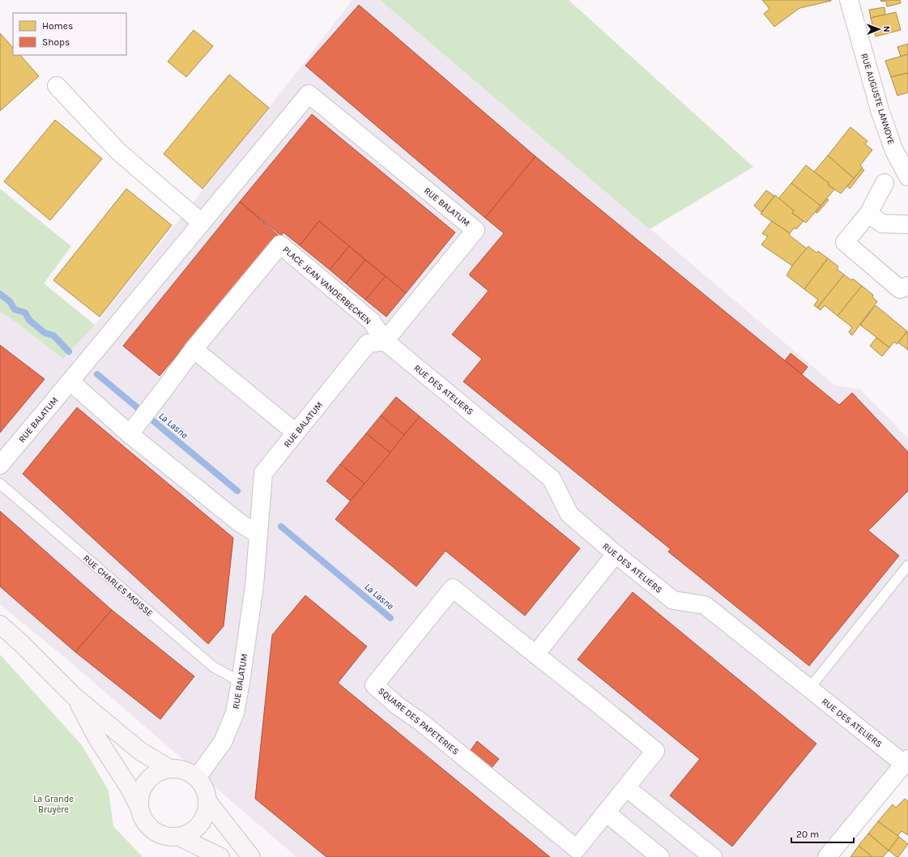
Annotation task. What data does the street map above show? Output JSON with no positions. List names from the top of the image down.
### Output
{
  "streets": {
    "street": [
      "RUE AUGUSTE LANNOYE",
      "RUE BALATUM",
      "PLACE JEAN VANDERBECKEN",
      "RUE DES ATELIERS",
      "SQUARE DES PAPETERIES"
    ],
    "lane": ["RUE CHARLES MOISSE"]
  },
  "crossings": [
    ["RUE BALATUM", "PLACE JEAN VANDERBECKEN"],
    ["RUE BALATUM", "RUE DES ATELIERS"],
    ["RUE BALATUM", "RUE CHARLES MOISSE"],
    ["PLACE JEAN VANDERBECKEN", "RUE DES ATELIERS"]
  ],
  "water": ["La Lasne"],
  "parks": ["La Grande Bruyère"],
  "legend": ["Homes", "Shops"],
  "scale_bar": "20 m",
  "north": "right"
}
